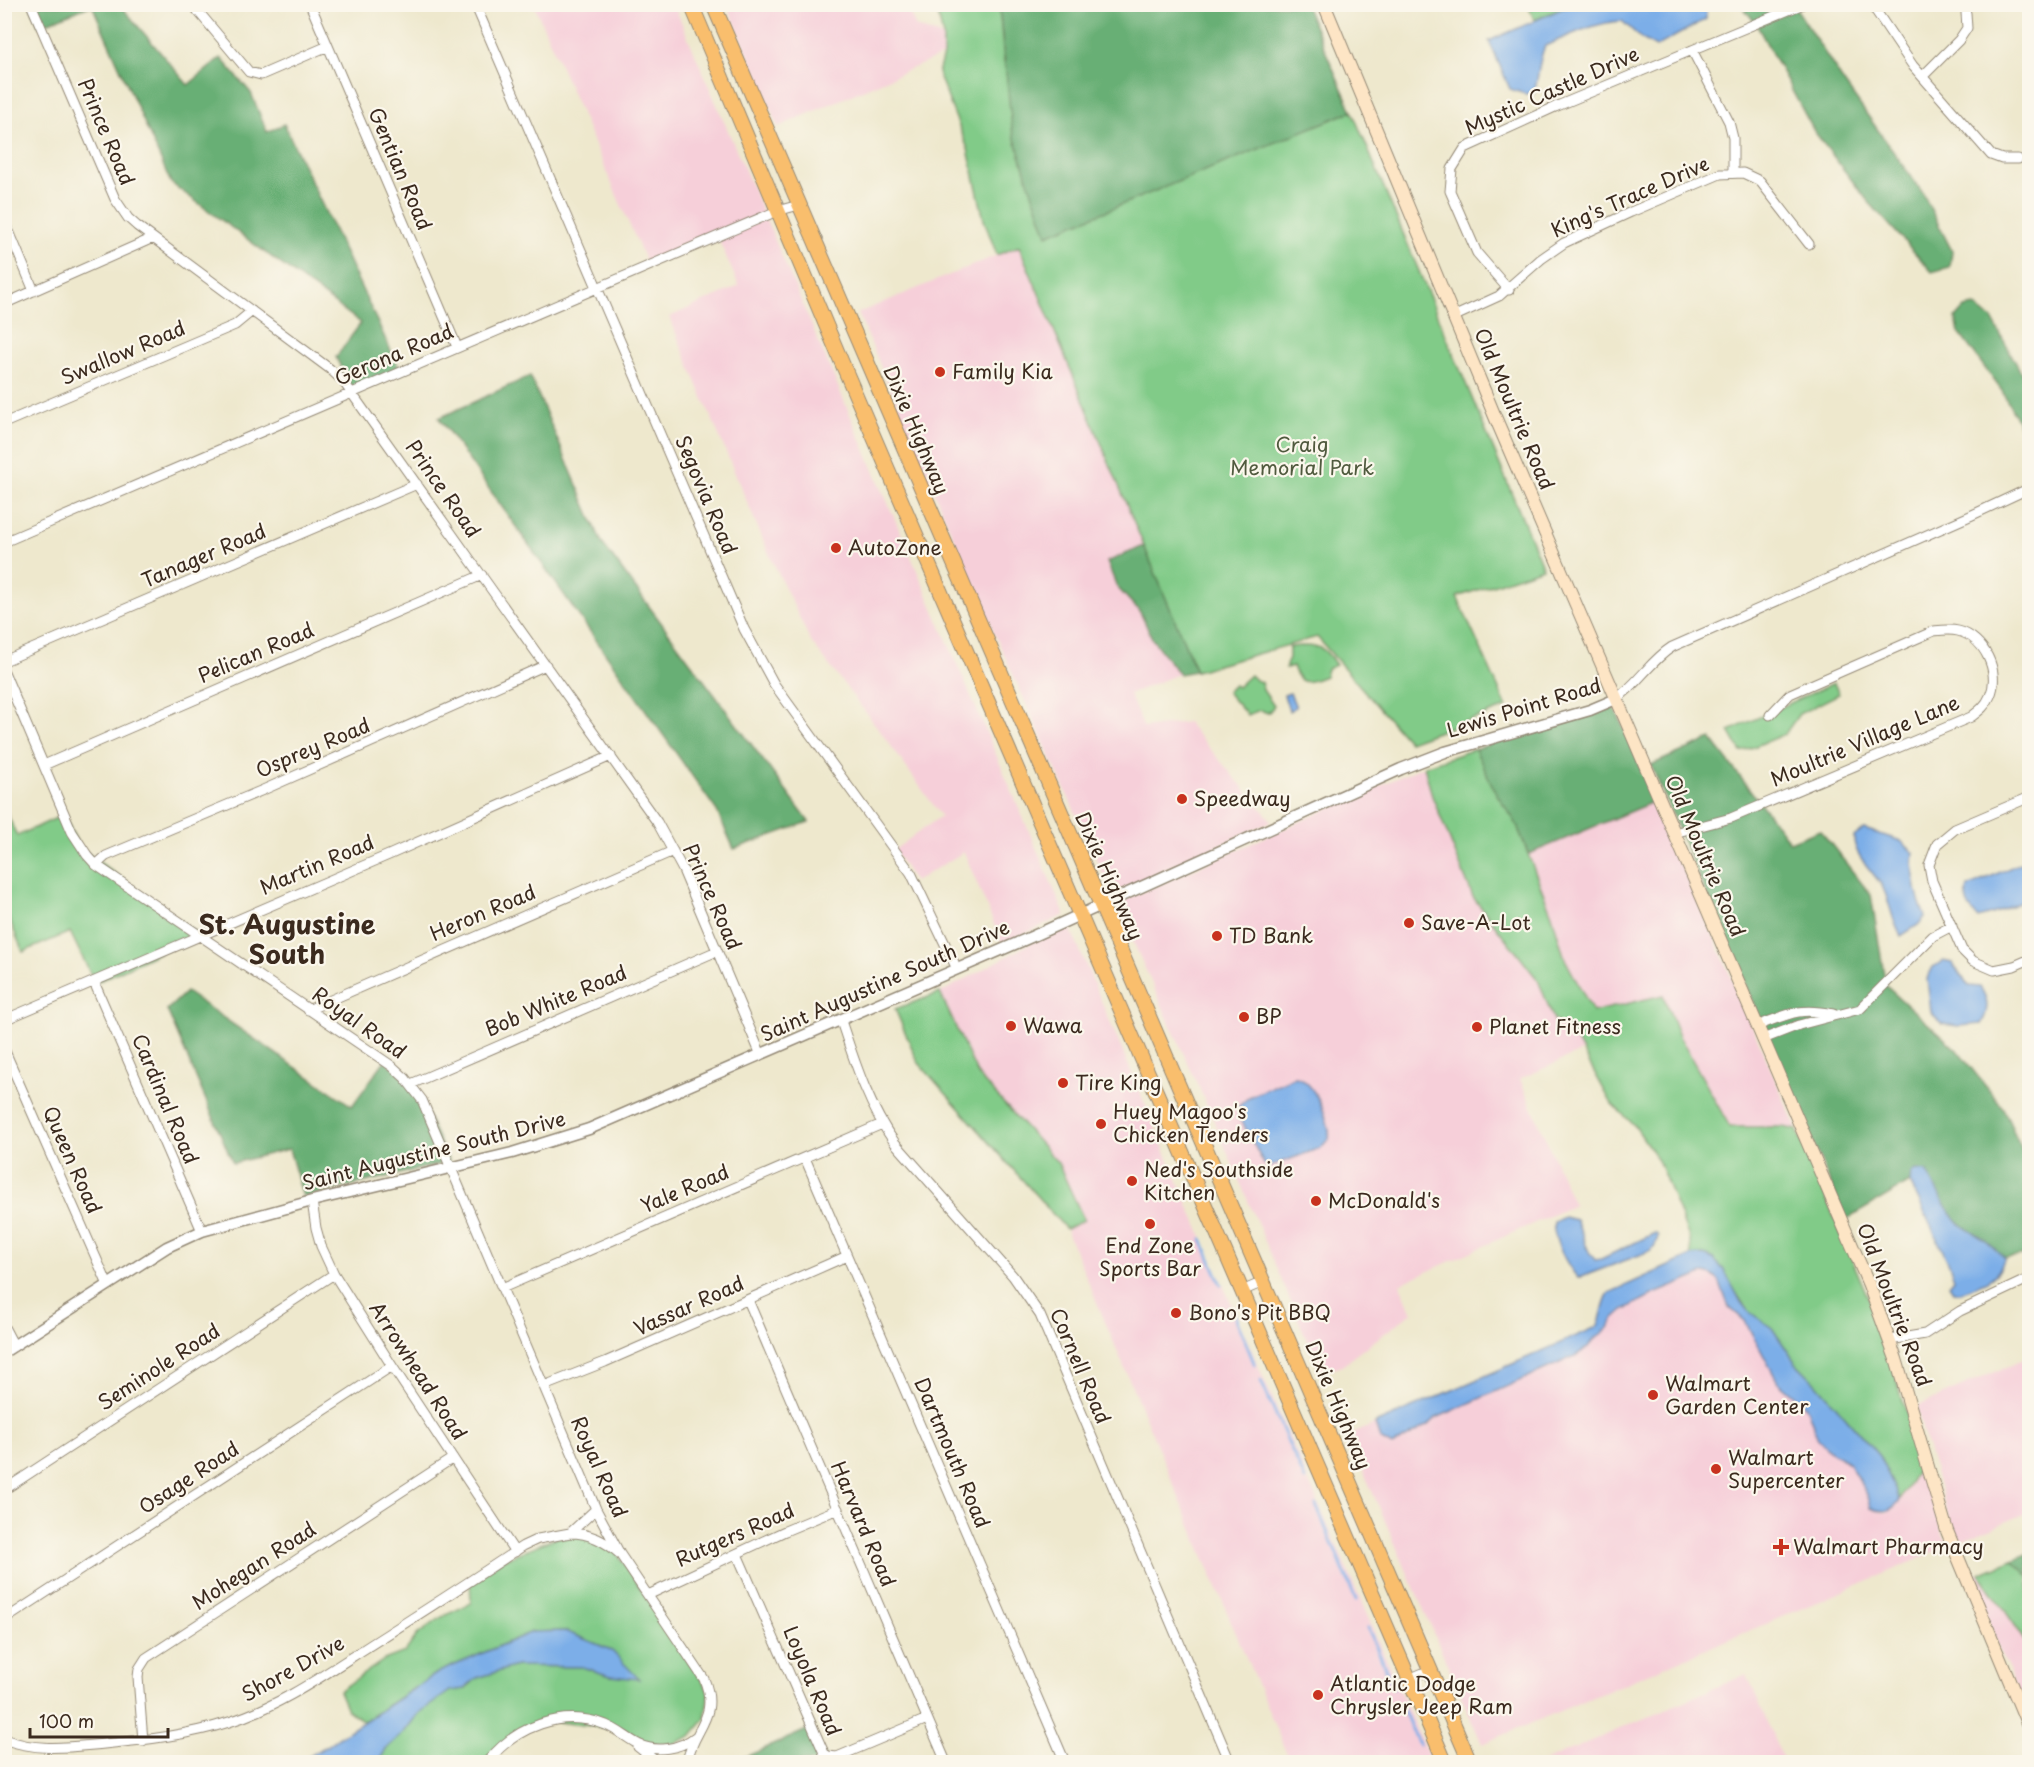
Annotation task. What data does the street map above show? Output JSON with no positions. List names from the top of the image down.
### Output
{
  "streets": {
    "main road": ["Old Moultrie Road", "Dixie Highway"],
    "street": [
      "Mystic Castle Drive",
      "Prince Road",
      "Gentian Road",
      "King's Trace Drive",
      "Swallow Road",
      "Gerona Road",
      "Segovia Road",
      "Tanager Road",
      "Pelican Road",
      "Lewis Point Road",
      "Moultrie Village Lane",
      "Osprey Road",
      "Martin Road",
      "Heron Road",
      "Saint Augustine South Drive",
      "Bob White Road",
      "Royal Road",
      "Cardinal Road",
      "Queen Road",
      "Yale Road",
      "Vassar Road",
      "Cornell Road",
      "Seminole Road",
      "Arrowhead Road",
      "Dartmouth Road",
      "Osage Road",
      "Harvard Road",
      "Rutgers Road",
      "Mohegan Road",
      "Shore Drive",
      "Loyola Road"
    ]
  },
  "crossings": [
    ["Mystic Castle Drive", "King's Trace Drive"],
    ["Prince Road", "Swallow Road"],
    ["Prince Road", "Gerona Road"],
    ["Prince Road", "Tanager Road"],
    ["Prince Road", "Pelican Road"],
    ["Prince Road", "Osprey Road"],
    ["Prince Road", "Martin Road"],
    ["Prince Road", "Heron Road"],
    ["Prince Road", "Saint Augustine South Drive"],
    ["Prince Road", "Bob White Road"],
    ["Gentian Road", "Gerona Road"],
    ["King's Trace Drive", "Old Moultrie Road"],
    ["Gerona Road", "Dixie Highway"],
    ["Gerona Road", "Segovia Road"],
    ["Old Moultrie Road", "Lewis Point Road"],
    ["Old Moultrie Road", "Moultrie Village Lane"],
    ["Dixie Highway", "Lewis Point Road"],
    ["Dixie Highway", "Saint Augustine South Drive"],
    ["Segovia Road", "Saint Augustine South Drive"],
    ["Pelican Road", "Royal Road"],
    ["Lewis Point Road", "Saint Augustine South Drive"],
    ["Osprey Road", "Royal Road"],
    ["Martin Road", "Royal Road"],
    ["Martin Road", "Cardinal Road"],
    ["Heron Road", "Royal Road"],
    ["Saint Augustine South Drive", "Royal Road"],
    ["Saint Augustine South Drive", "Cardinal Road"],
    ["Saint Augustine South Drive", "Queen Road"],
    ["Saint Augustine South Drive", "Cornell Road"],
    ["Saint Augustine South Drive", "Arrowhead Road"],
    ["Bob White Road", "Royal Road"],
    ["Royal Road", "Yale Road"],
    ["Royal Road", "Vassar Road"],
    ["Royal Road", "Shore Drive"],
    ["Yale Road", "Cornell Road"],
    ["Yale Road", "Dartmouth Road"],
    ["Vassar Road", "Dartmouth Road"],
    ["Vassar Road", "Harvard Road"],
    ["Seminole Road", "Arrowhead Road"],
    ["Arrowhead Road", "Osage Road"],
    ["Arrowhead Road", "Mohegan Road"],
    ["Arrowhead Road", "Shore Drive"],
    ["Harvard Road", "Rutgers Road"],
    ["Harvard Road", "Loyola Road"],
    ["Rutgers Road", "Shore Drive"],
    ["Rutgers Road", "Loyola Road"],
    ["Mohegan Road", "Shore Drive"]
  ],
  "districts": ["St. Augustine South"],
  "parks": ["Craig Memorial Park"],
  "places": {
    "other": [
      "Family Kia",
      "AutoZone",
      "Speedway",
      "Save-A-Lot",
      "TD Bank",
      "BP",
      "Wawa",
      "Planet Fitness",
      "Tire King",
      "Huey Magoo's Chicken Tenders",
      "Ned's Southside Kitchen",
      "McDonald's",
      "End Zone Sports Bar",
      "Bono's Pit BBQ",
      "Walmart Garden Center",
      "Walmart Supercenter",
      "Atlantic Dodge Chrysler Jeep Ram"
    ],
    "health": ["Walmart Pharmacy"]
  },
  "scale_bar": "100 m"
}
